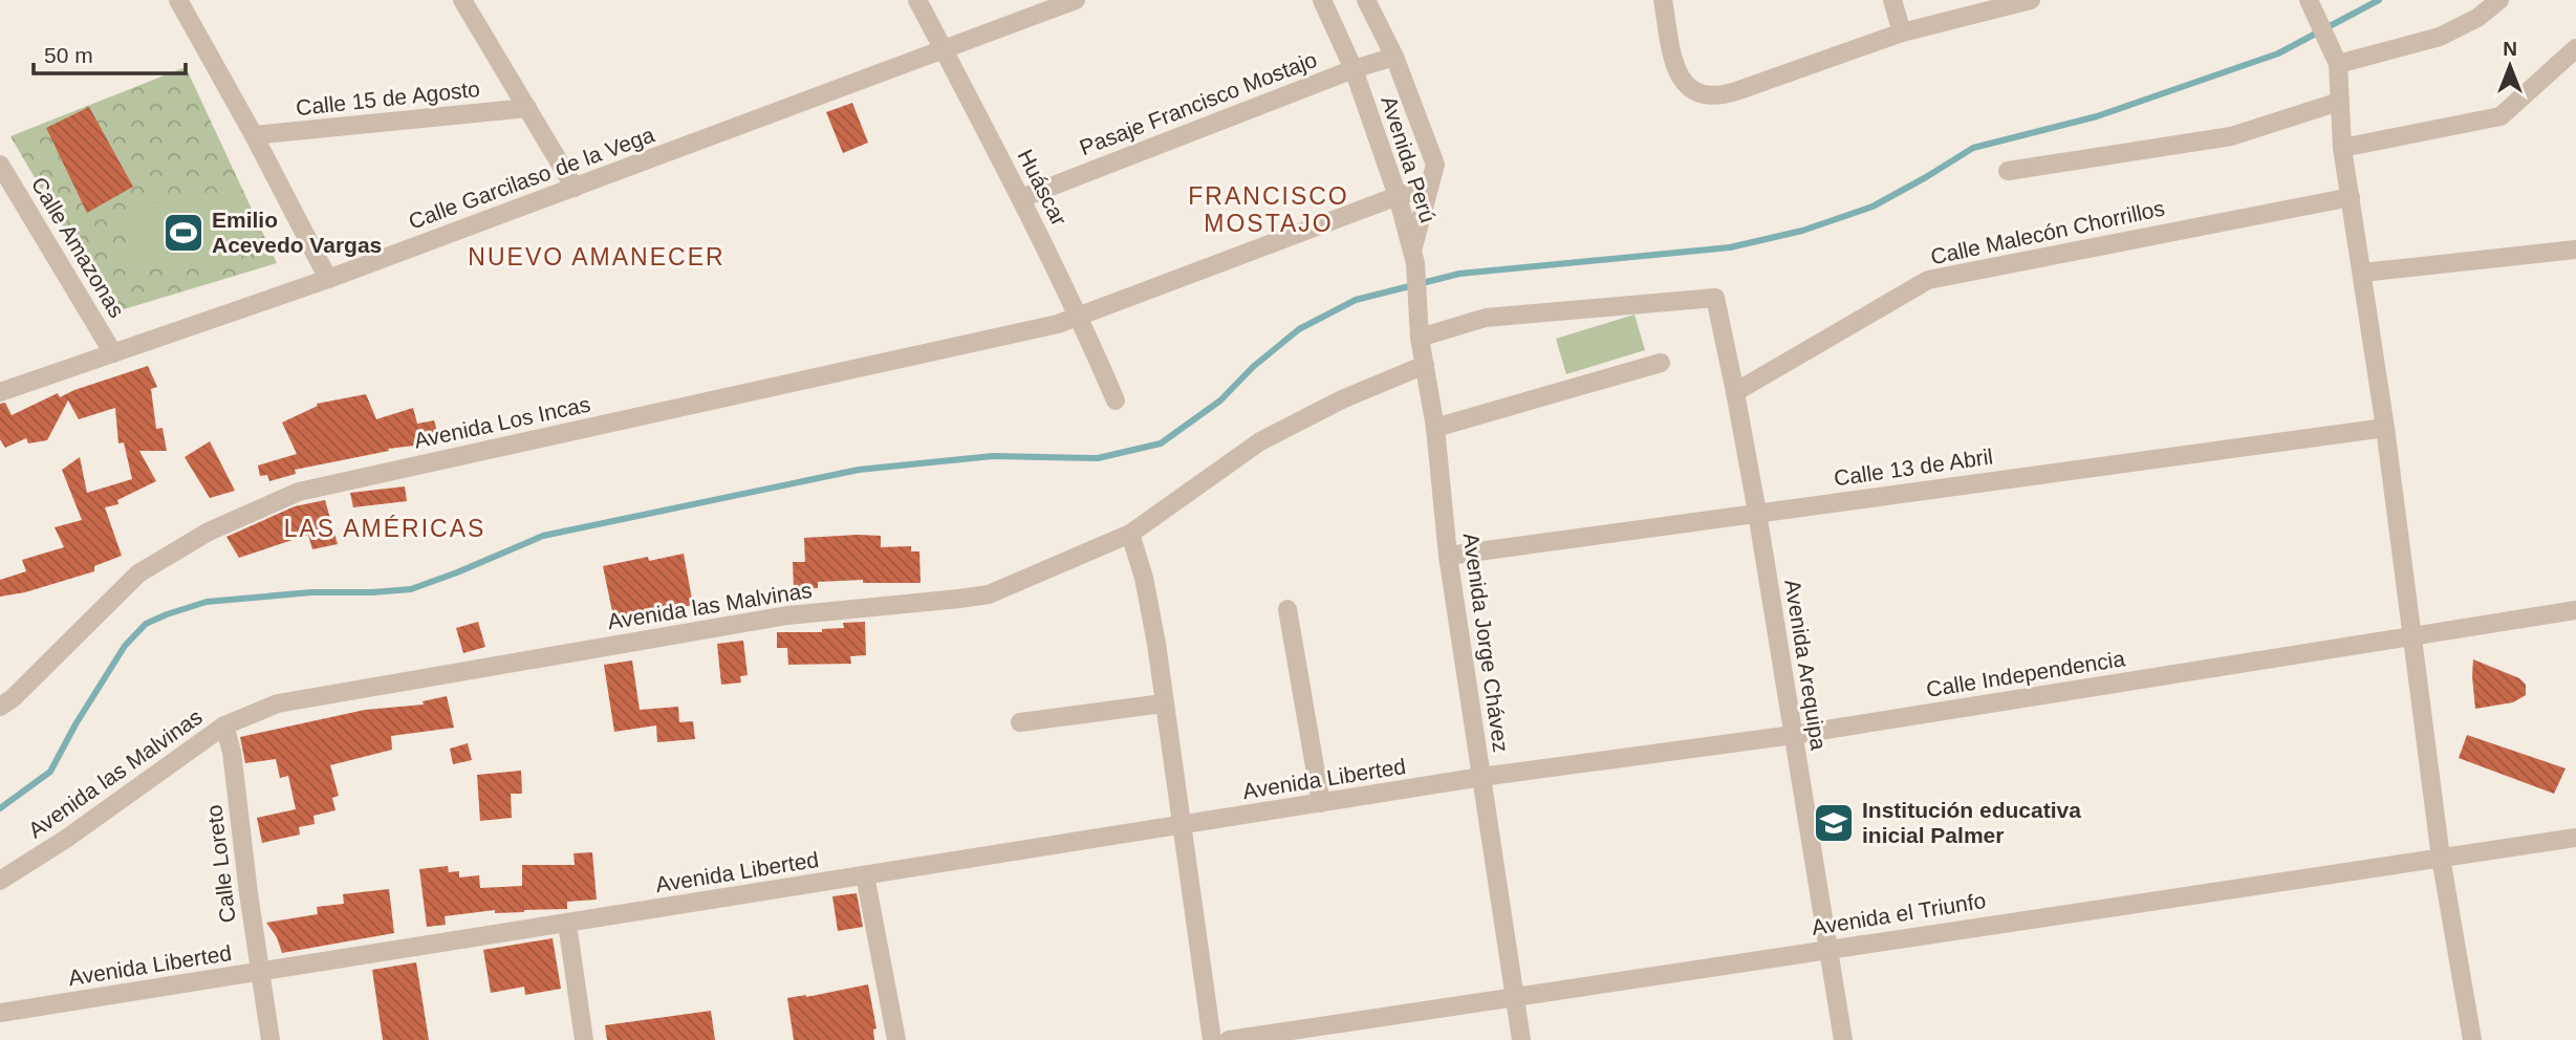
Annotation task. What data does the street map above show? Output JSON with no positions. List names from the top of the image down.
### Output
{
  "streets": {
    "street": [
      "Calle 15 de Agosto",
      "Pasaje Francisco Mostajo",
      "Avenida Perú",
      "Calle Garcilaso de la Vega",
      "Huáscar",
      "Calle Malecón Chorrillos",
      "Calle Amazonas",
      "Avenida Los Incas",
      "Calle 13 de Abril",
      "Avenida las Malvinas",
      "Avenida Jorge Chávez",
      "Avenida Arequipa",
      "Calle Independencia",
      "Avenida Liberted",
      "Calle Loreto",
      "Avenida el Triunfo"
    ]
  },
  "crossings": [
    ["Pasaje Francisco Mostajo", "Avenida Perú"],
    ["Pasaje Francisco Mostajo", "Huáscar"],
    ["Avenida Perú", "Avenida Los Incas"],
    ["Avenida Perú", "Avenida Jorge Chávez"],
    ["Calle Garcilaso de la Vega", "Huáscar"],
    ["Calle Garcilaso de la Vega", "Calle Amazonas"],
    ["Huáscar", "Avenida Los Incas"],
    ["Calle Malecón Chorrillos", "Avenida Arequipa"],
    ["Calle 13 de Abril", "Avenida Jorge Chávez"],
    ["Calle 13 de Abril", "Avenida Arequipa"],
    ["Avenida las Malvinas", "Avenida Jorge Chávez"],
    ["Avenida las Malvinas", "Calle Loreto"],
    ["Avenida Jorge Chávez", "Avenida Arequipa"],
    ["Avenida Jorge Chávez", "Calle Independencia"],
    ["Avenida Jorge Chávez", "Avenida Liberted"],
    ["Avenida Jorge Chávez", "Avenida el Triunfo"],
    ["Avenida Arequipa", "Calle Independencia"],
    ["Avenida Arequipa", "Avenida el Triunfo"],
    ["Calle Independencia", "Avenida Liberted"],
    ["Avenida Liberted", "Calle Loreto"]
  ],
  "districts": ["FRANCISCO MOSTAJO", "NUEVO AMANECER", "LAS AMÉRICAS"],
  "places": {
    "sports": ["Emilio Acevedo Vargas"],
    "school or university": ["Institución educativa inicial Palmer"]
  },
  "scale_bar": "50 m",
  "north": "top"
}
